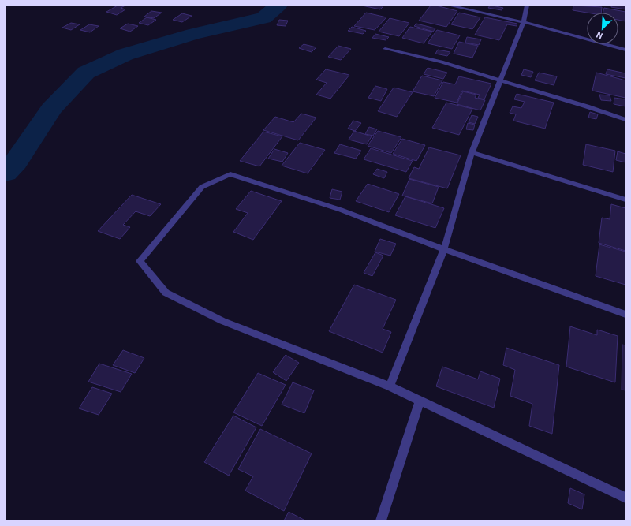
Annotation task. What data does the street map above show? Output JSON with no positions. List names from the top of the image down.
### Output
{
  "north": "bottom left"
}
